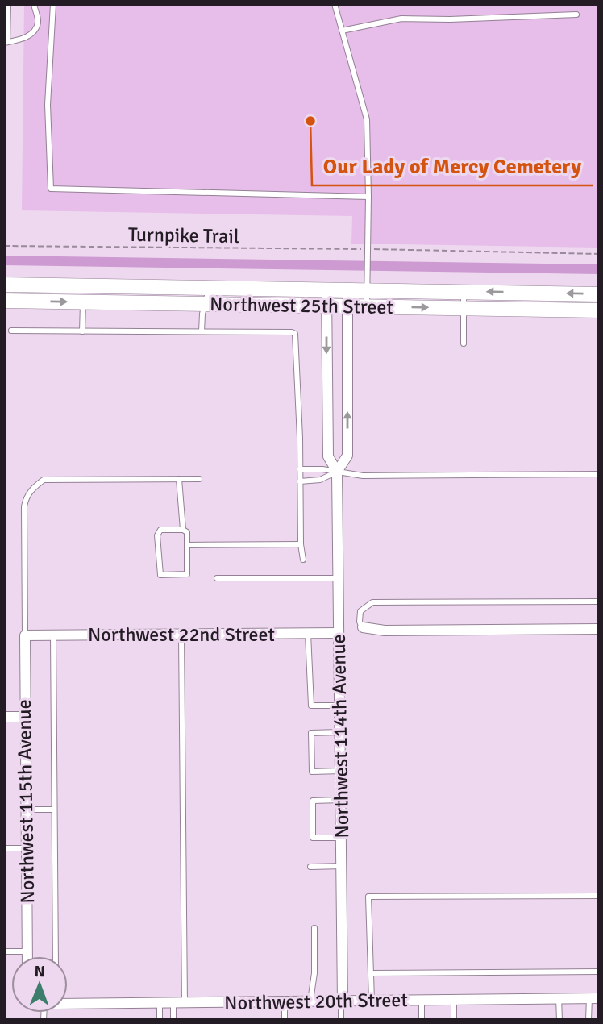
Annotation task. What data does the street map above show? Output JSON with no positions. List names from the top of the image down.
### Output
{
  "streets": {
    "main road": ["Northwest 25th Street"],
    "street": [
      "Northwest 22nd Street",
      "Northwest 114th Avenue",
      "Northwest 115th Avenue",
      "Northwest 20th Street"
    ],
    "path": ["Turnpike Trail"]
  },
  "crossings": [
    ["Northwest 25th Street", "Northwest 114th Avenue"],
    ["Northwest 22nd Street", "Northwest 114th Avenue"],
    ["Northwest 22nd Street", "Northwest 115th Avenue"],
    ["Northwest 114th Avenue", "Northwest 20th Street"]
  ],
  "places": ["Our Lady of Mercy Cemetery"],
  "north": "top"
}
